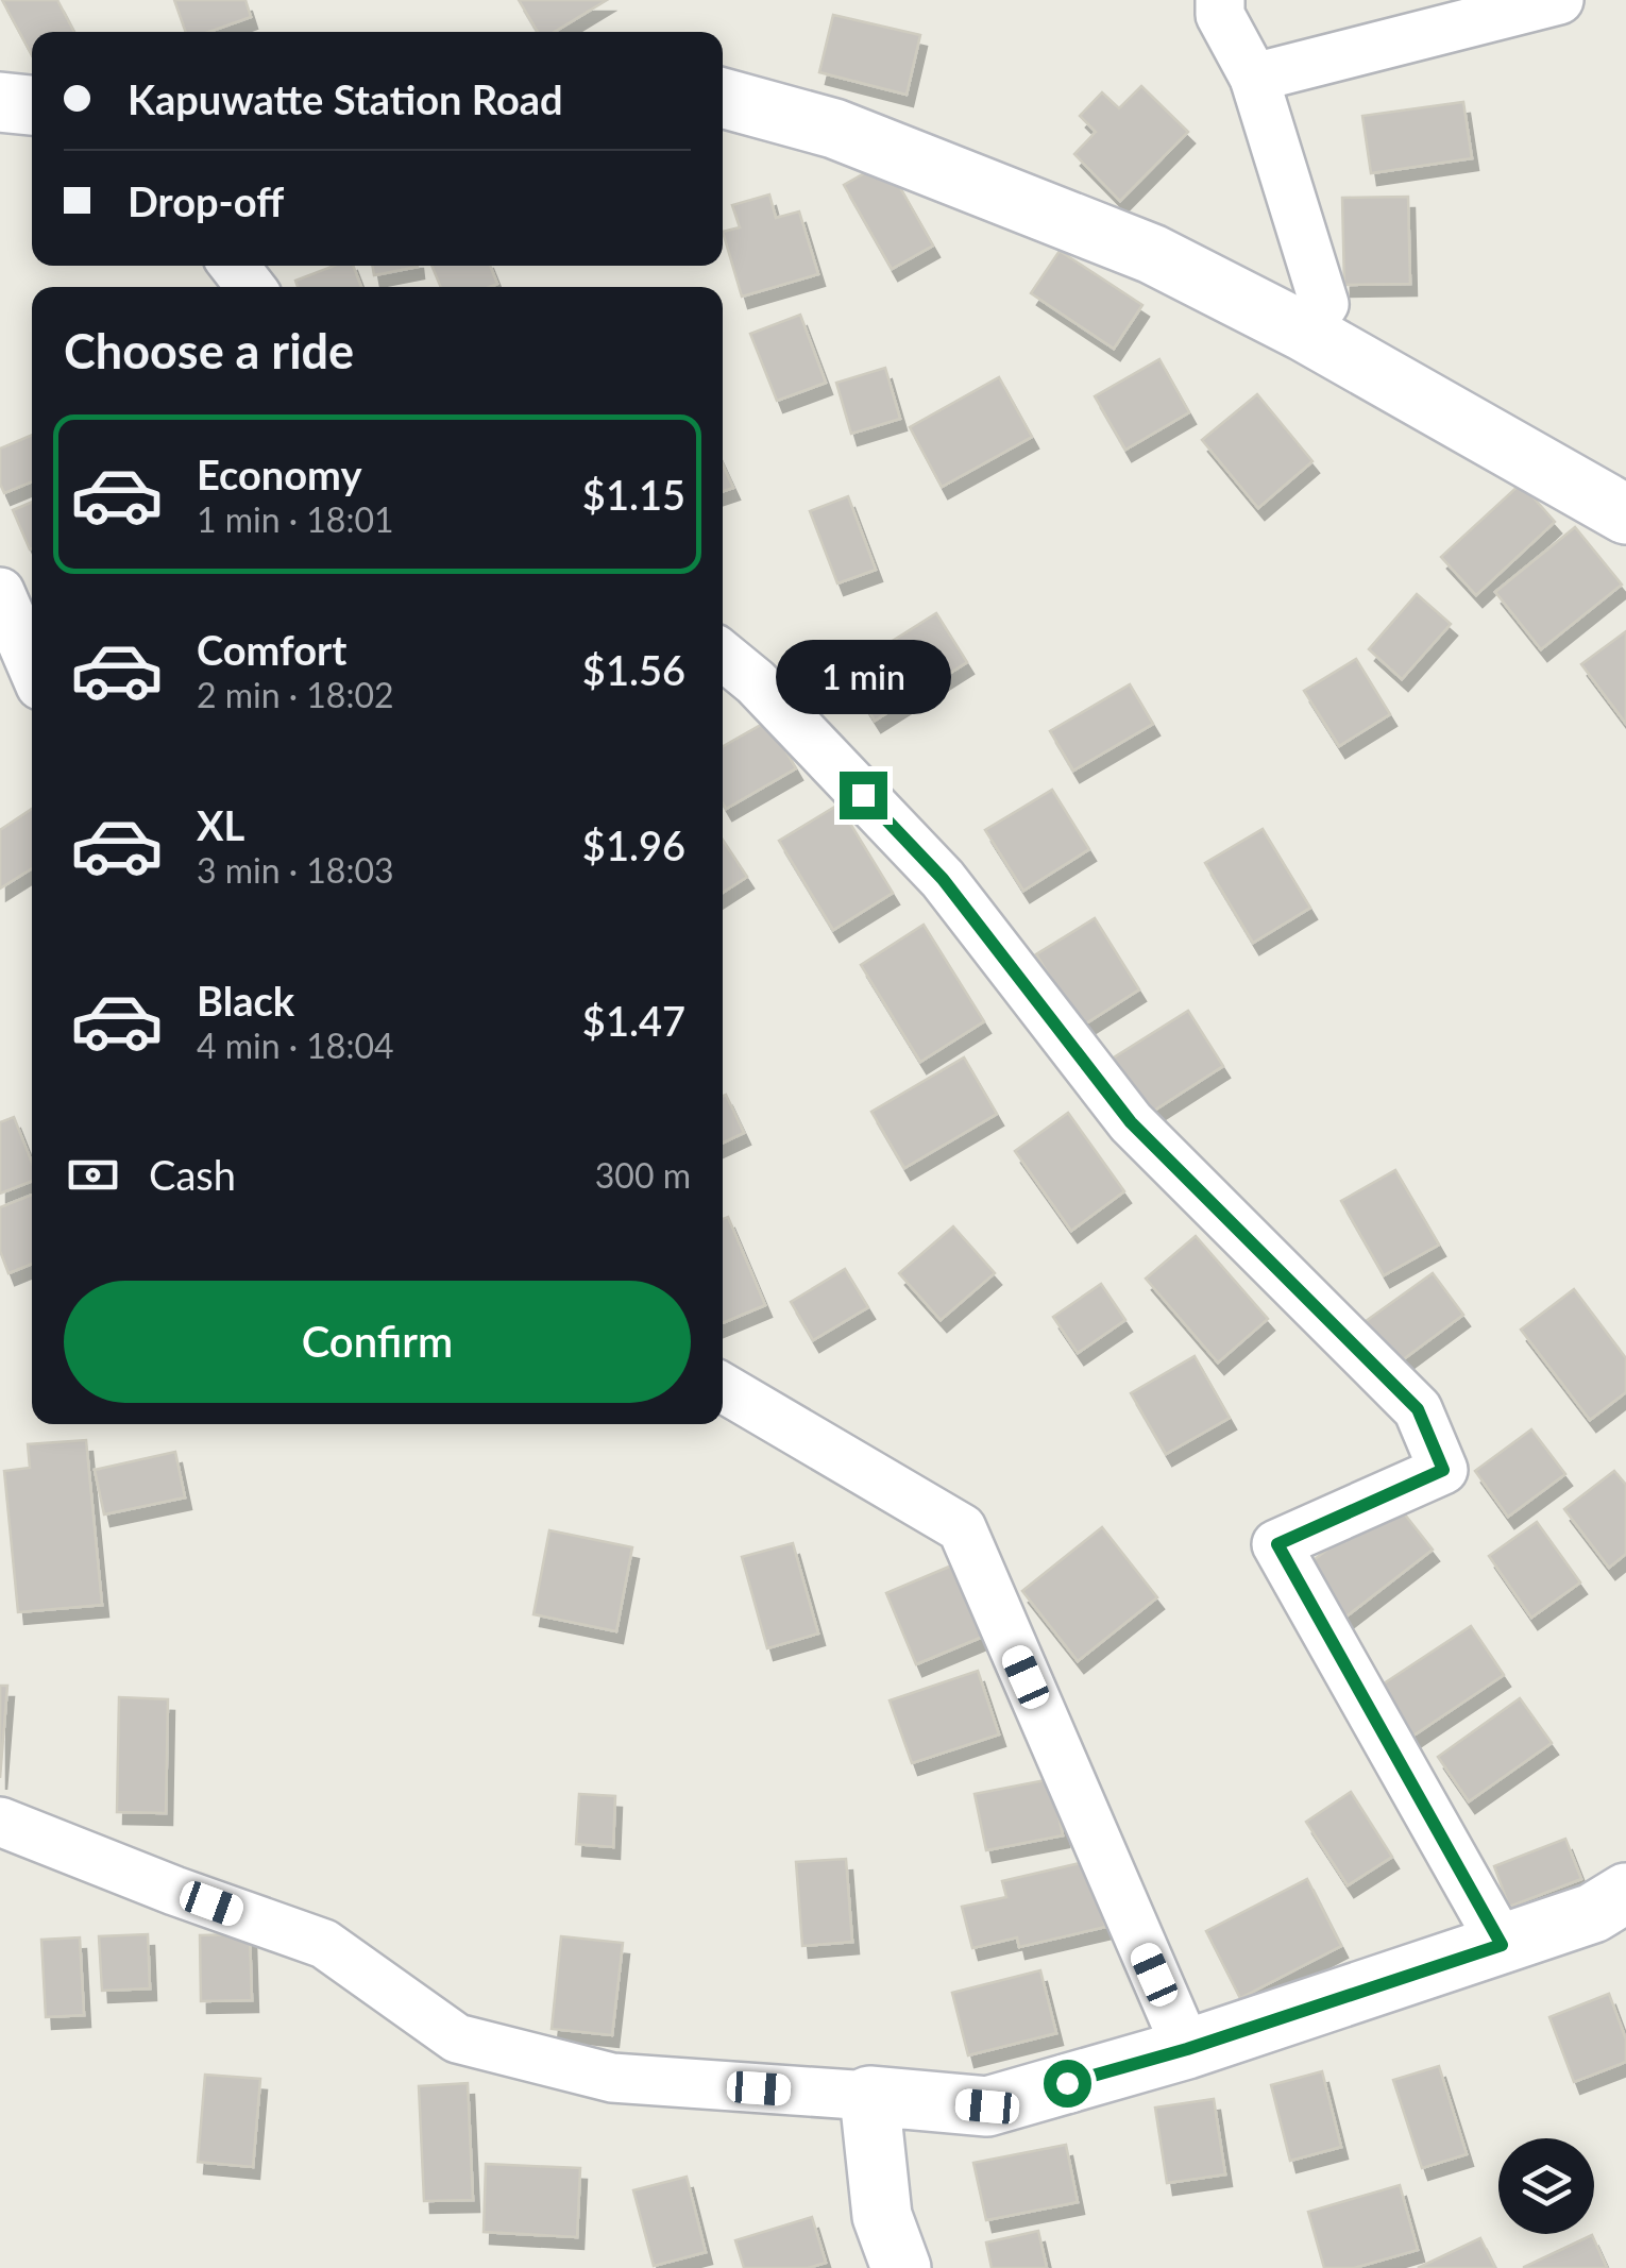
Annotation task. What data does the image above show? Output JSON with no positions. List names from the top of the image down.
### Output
{
  "page": {
    "banner": ["Kapuwatte Station Road", "Drop-off"],
    "heading": "Choose a ride",
    "list": [
      {
        "name": "Economy",
        "note": "1 min · 18:01",
        "value": "$1.15"
      },
      {
        "name": "Comfort",
        "note": "2 min · 18:02",
        "value": "$1.56"
      },
      {
        "name": "XL",
        "note": "3 min · 18:03",
        "value": "$1.96"
      },
      {
        "name": "Black",
        "note": "4 min · 18:04",
        "value": "$1.47"
      }
    ],
    "bubble": "1 min",
    "pay": ["Cash", "300 m"],
    "buttons": "Confirm"
  }
}
